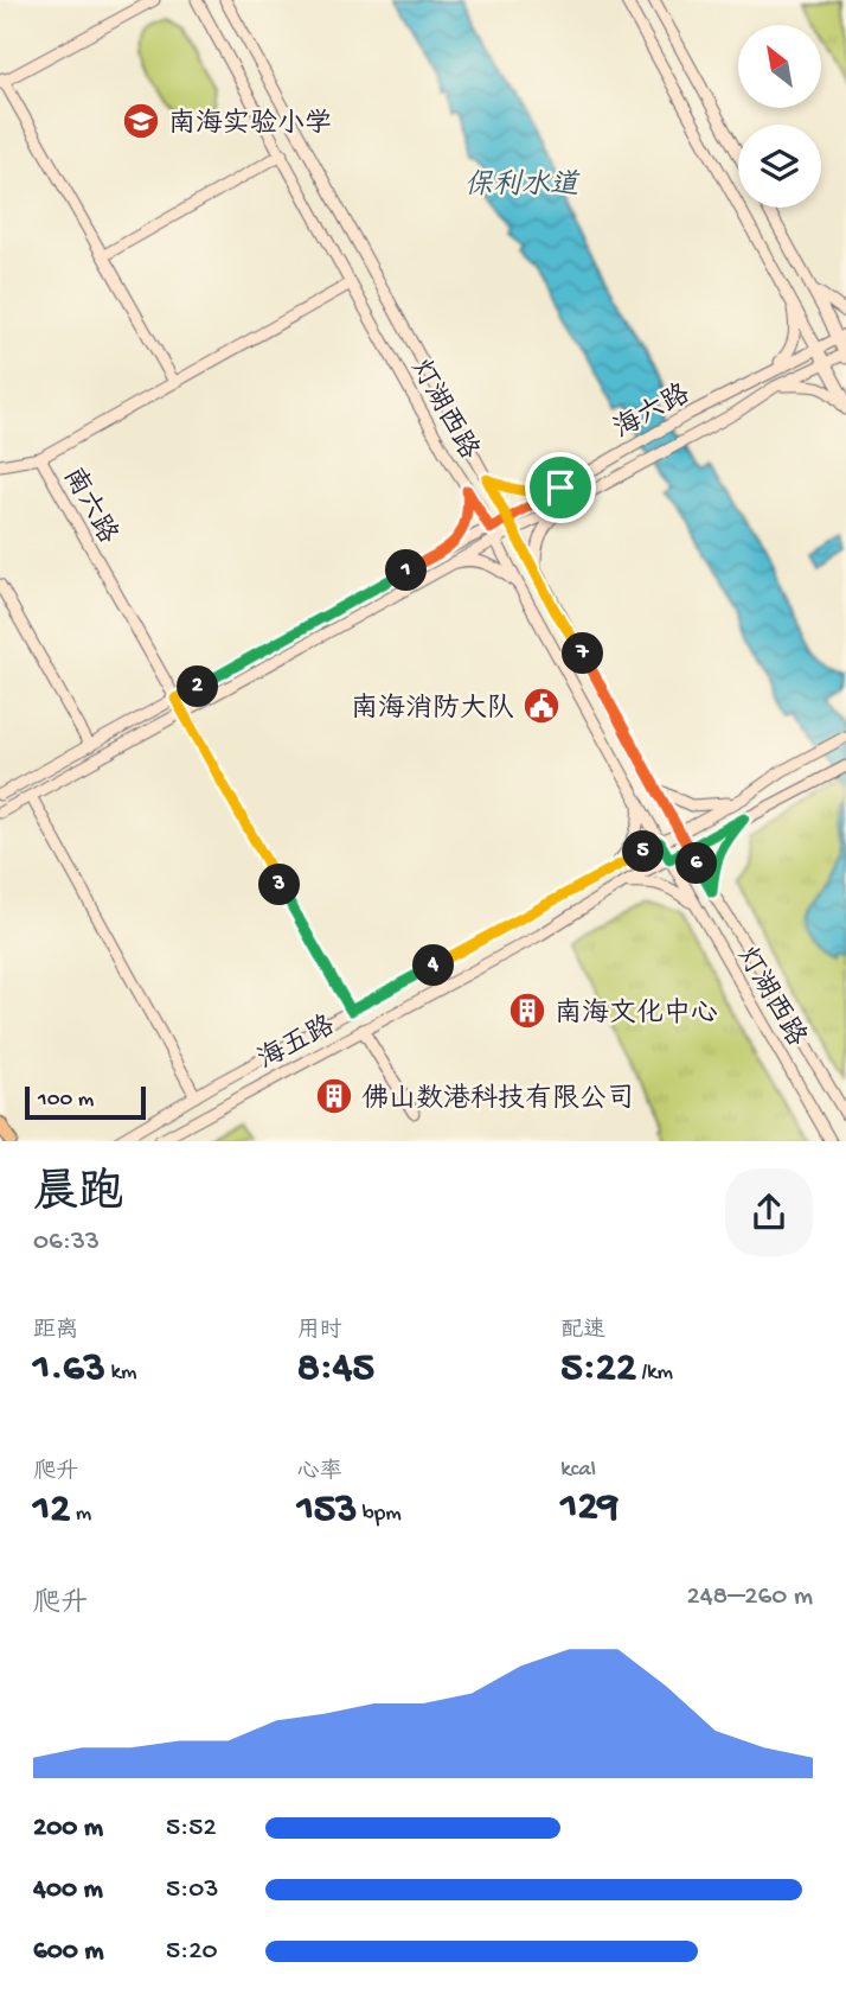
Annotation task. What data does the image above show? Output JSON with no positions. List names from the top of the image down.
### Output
{
  "streets": {
    "main road": [
      "灯湖西路",
      "海六路",
      "南六路",
      "海五路"
    ]
  },
  "crossings": [
    ["灯湖西路", "海六路"],
    ["灯湖西路", "南六路"],
    ["灯湖西路", "海五路"],
    ["海六路", "南六路"]
  ],
  "water": ["保利水道"],
  "places": {
    "school or university": ["南海实验小学"],
    "public building": ["南海消防大队"],
    "building": ["南海文化中心", "佛山数港科技有限公司"]
  },
  "scale_bar": "100 m",
  "north": "top left",
  "page": {
    "pins": [
      "1",
      "7",
      "2",
      "5",
      "6",
      "3",
      "4"
    ],
    "scale": "100 m",
    "heading": ["晨跑", "06:33"],
    "stats": [
      ["距离", "1.63 km"],
      ["用时", "8:45"],
      ["配速", "5:22 /km"],
      ["爬升", "12 m"],
      ["心率", "153 bpm"],
      ["kcal", "129"]
    ],
    "chart": ["爬升", "248–260 m"],
    "list": [
      {
        "name": "200 m",
        "note": "5:52"
      },
      {
        "name": "400 m",
        "note": "5:03"
      },
      {
        "name": "600 m",
        "note": "5:20"
      }
    ]
  }
}
